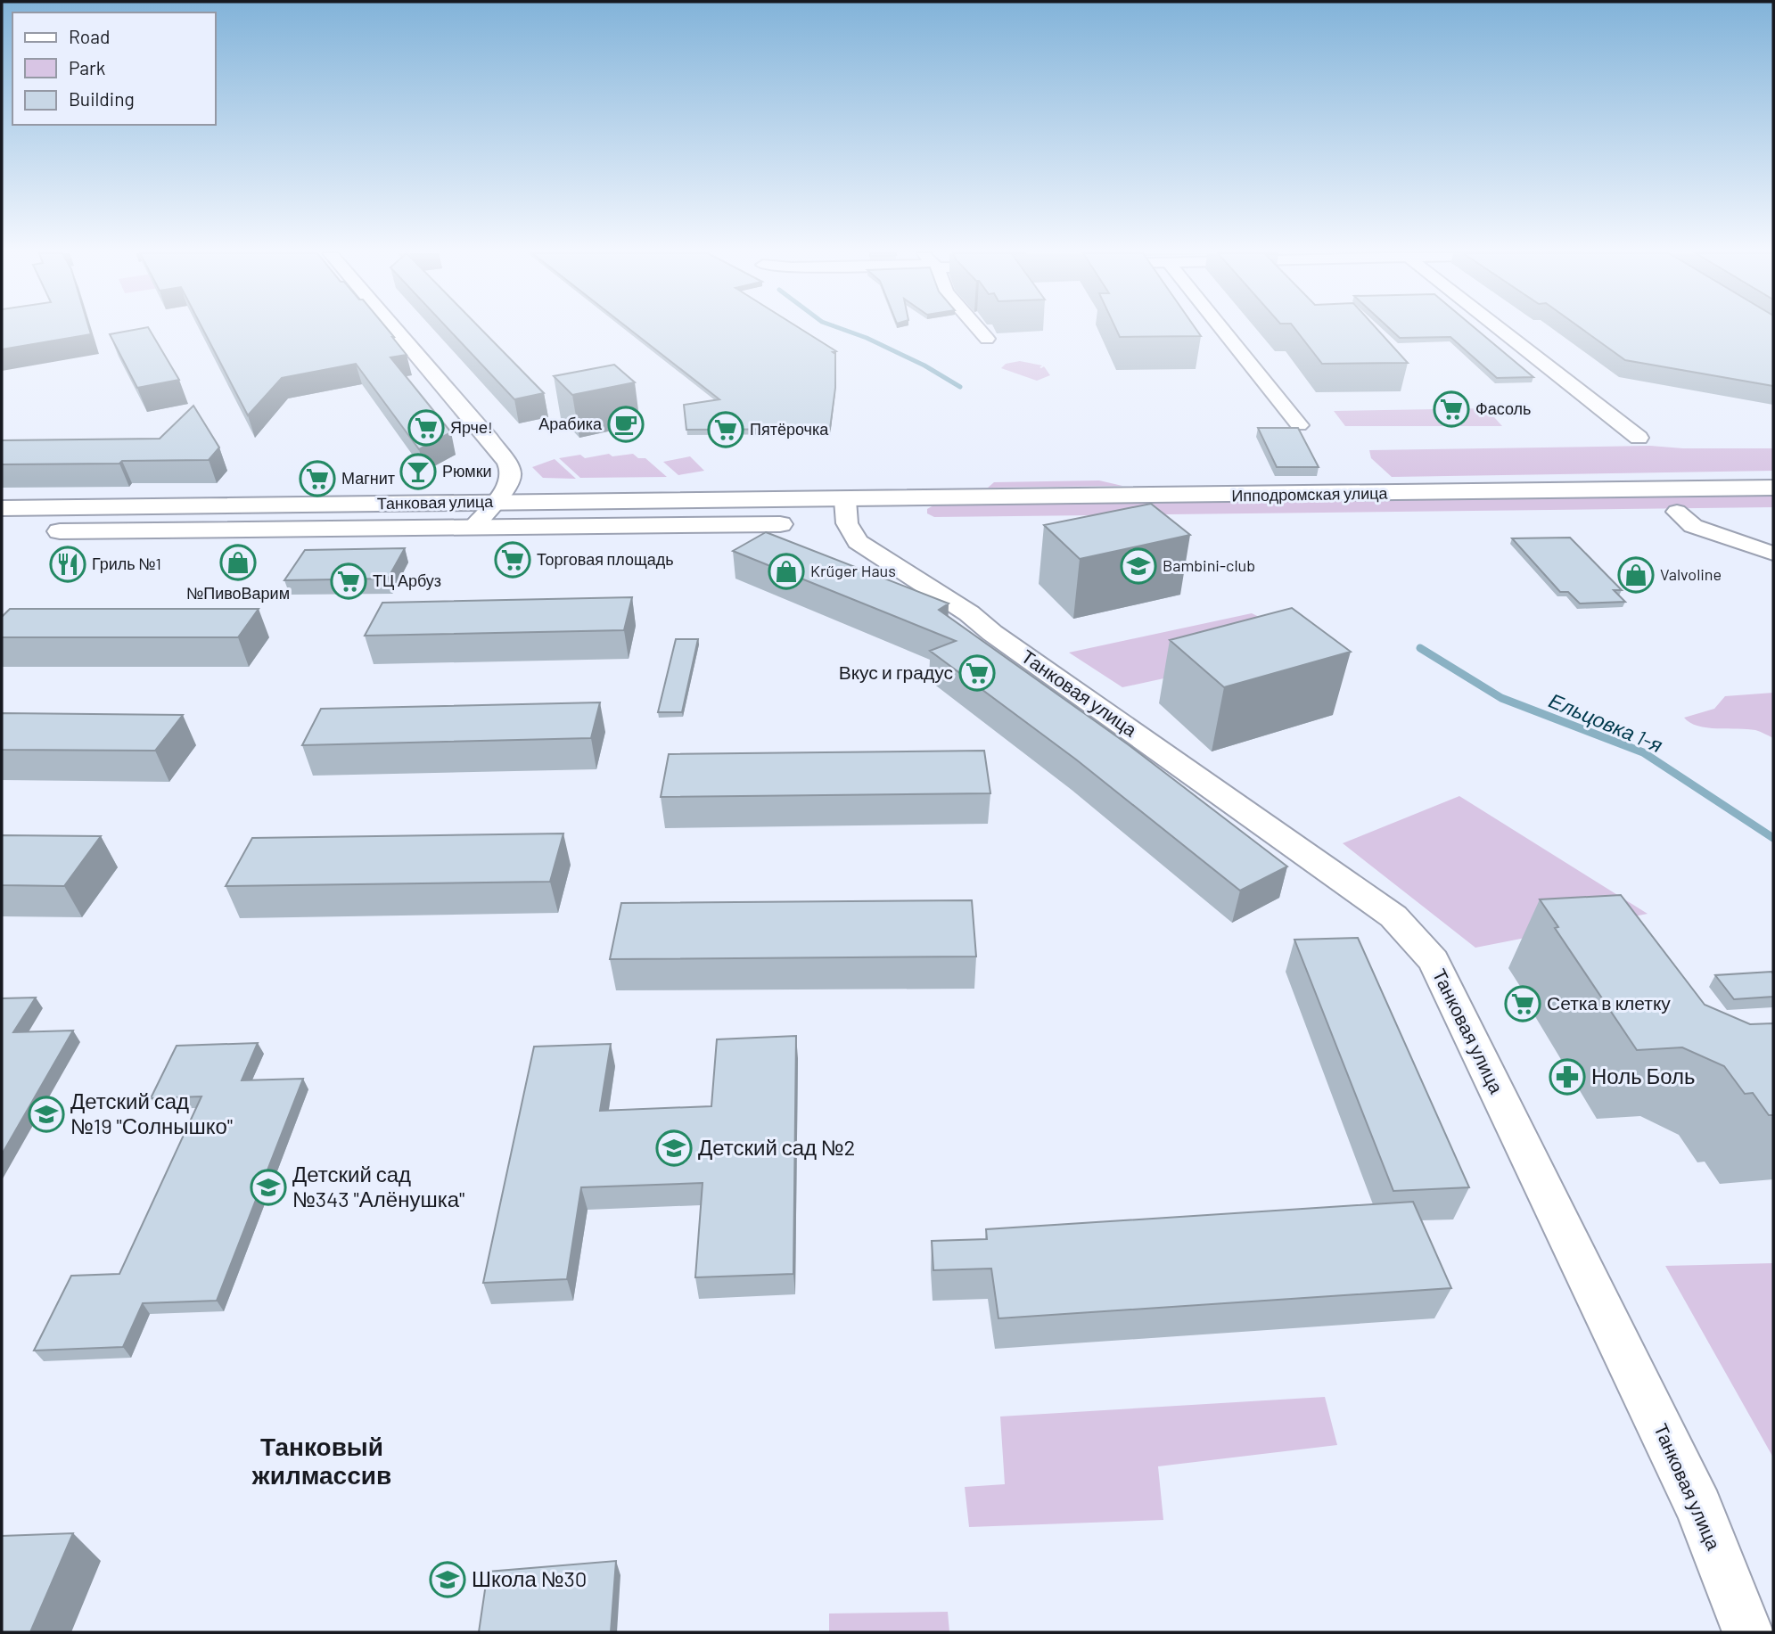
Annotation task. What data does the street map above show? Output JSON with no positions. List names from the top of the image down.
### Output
{
  "streets": {
    "highway": ["Ипподромская улица", "Танковая улица"]
  },
  "crossings": [
    ["Ипподромская улица", "Танковая улица"]
  ],
  "districts": ["Танковый жилмассив"],
  "water": ["Ельцовка 1-я"],
  "places": {
    "supermarket": [
      "Фасоль",
      "Ярче!",
      "Пятёрочка",
      "Магнит",
      "Торговая площадь",
      "ТЦ Арбуз",
      "Вкус и градус",
      "Сетка в клетку"
    ],
    "cafe": ["Арабика"],
    "bar": ["Рюмки"],
    "shop": ["№ПивоВарим", "Krűger Haus", "Valvoline"],
    "restaurant": ["Гриль №1"],
    "school or university": [
      "Bambini-club",
      "Детский сад №19 \"Солнышко\"",
      "Детский сад №2",
      "Детский сад №343 \"Алёнушка\"",
      "Школа №30"
    ],
    "pharmacy": ["Ноль Боль"]
  },
  "legend": ["Road", "Park", "Building"]
}
